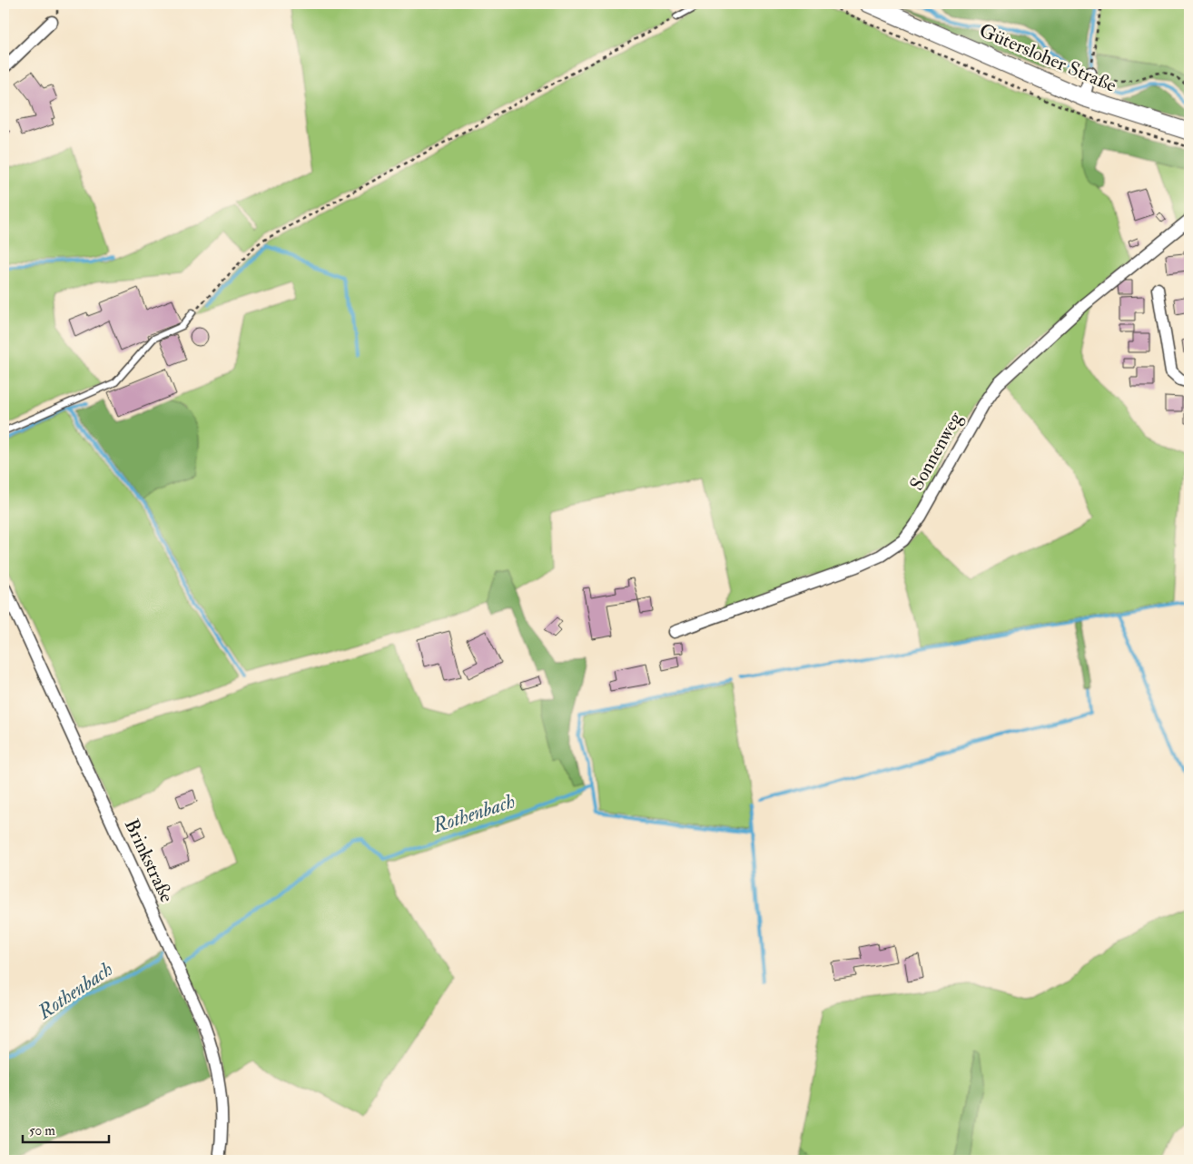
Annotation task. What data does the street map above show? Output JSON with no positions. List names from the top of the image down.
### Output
{
  "streets": {
    "main road": ["Gütersloher Straße"],
    "street": ["Sonnenweg", "Brinkstraße"]
  },
  "water": ["Rothenbach"],
  "scale_bar": "50 m"
}
